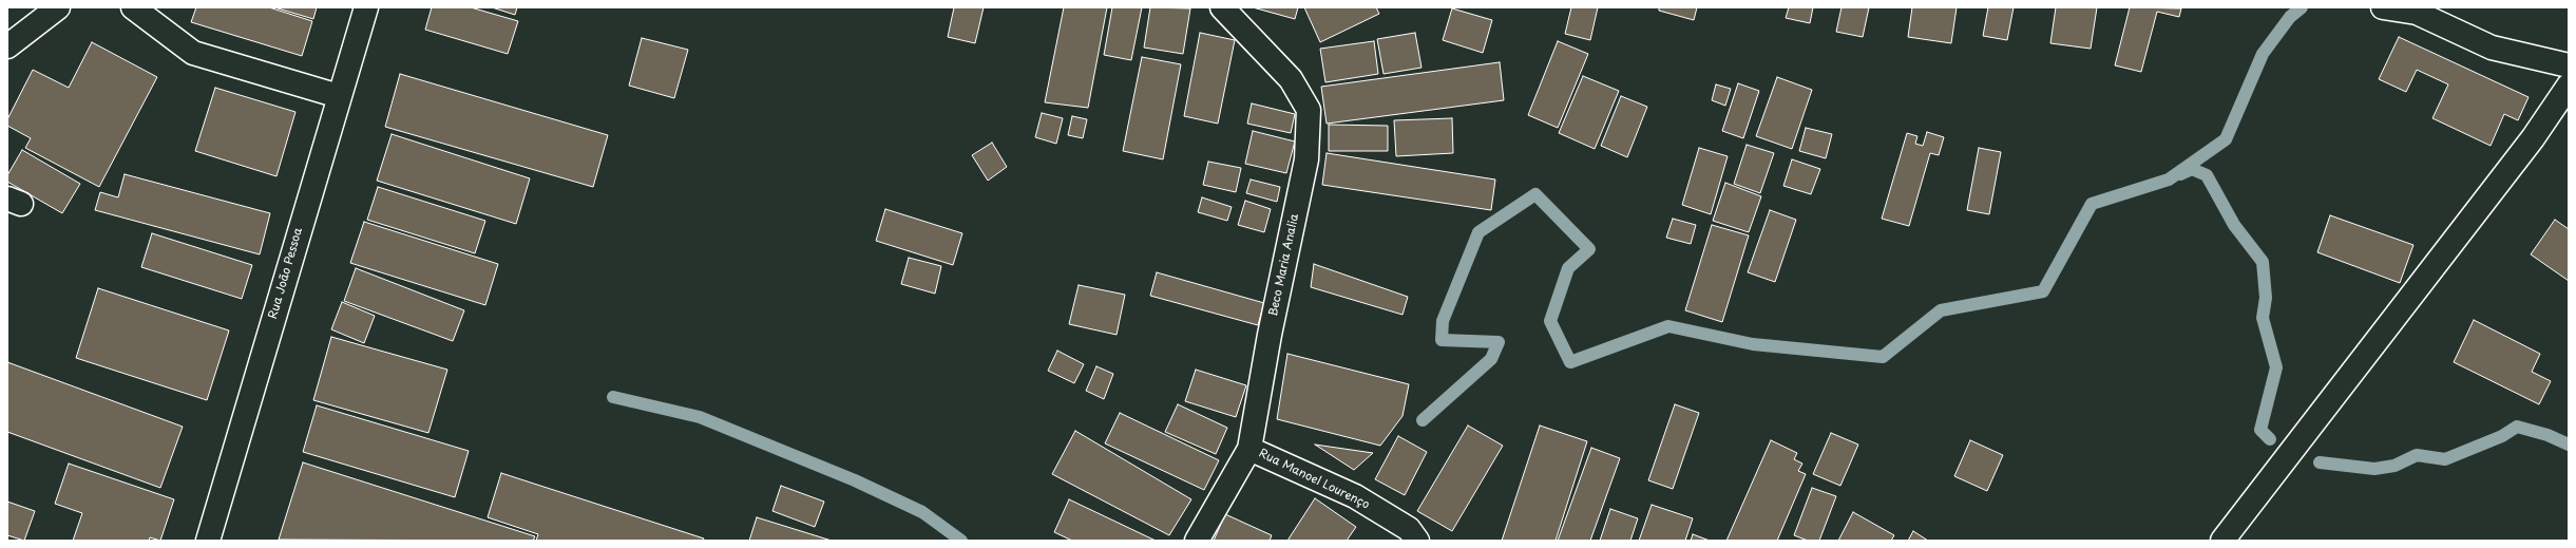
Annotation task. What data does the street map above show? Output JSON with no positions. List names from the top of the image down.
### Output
{
  "streets": {
    "street": ["Beco Maria Analia", "Rua João Pessoa", "Rua Manoel Lourenço"]
  },
  "crossings": [
    ["Beco Maria Analia", "Rua Manoel Lourenço"]
  ]
}
